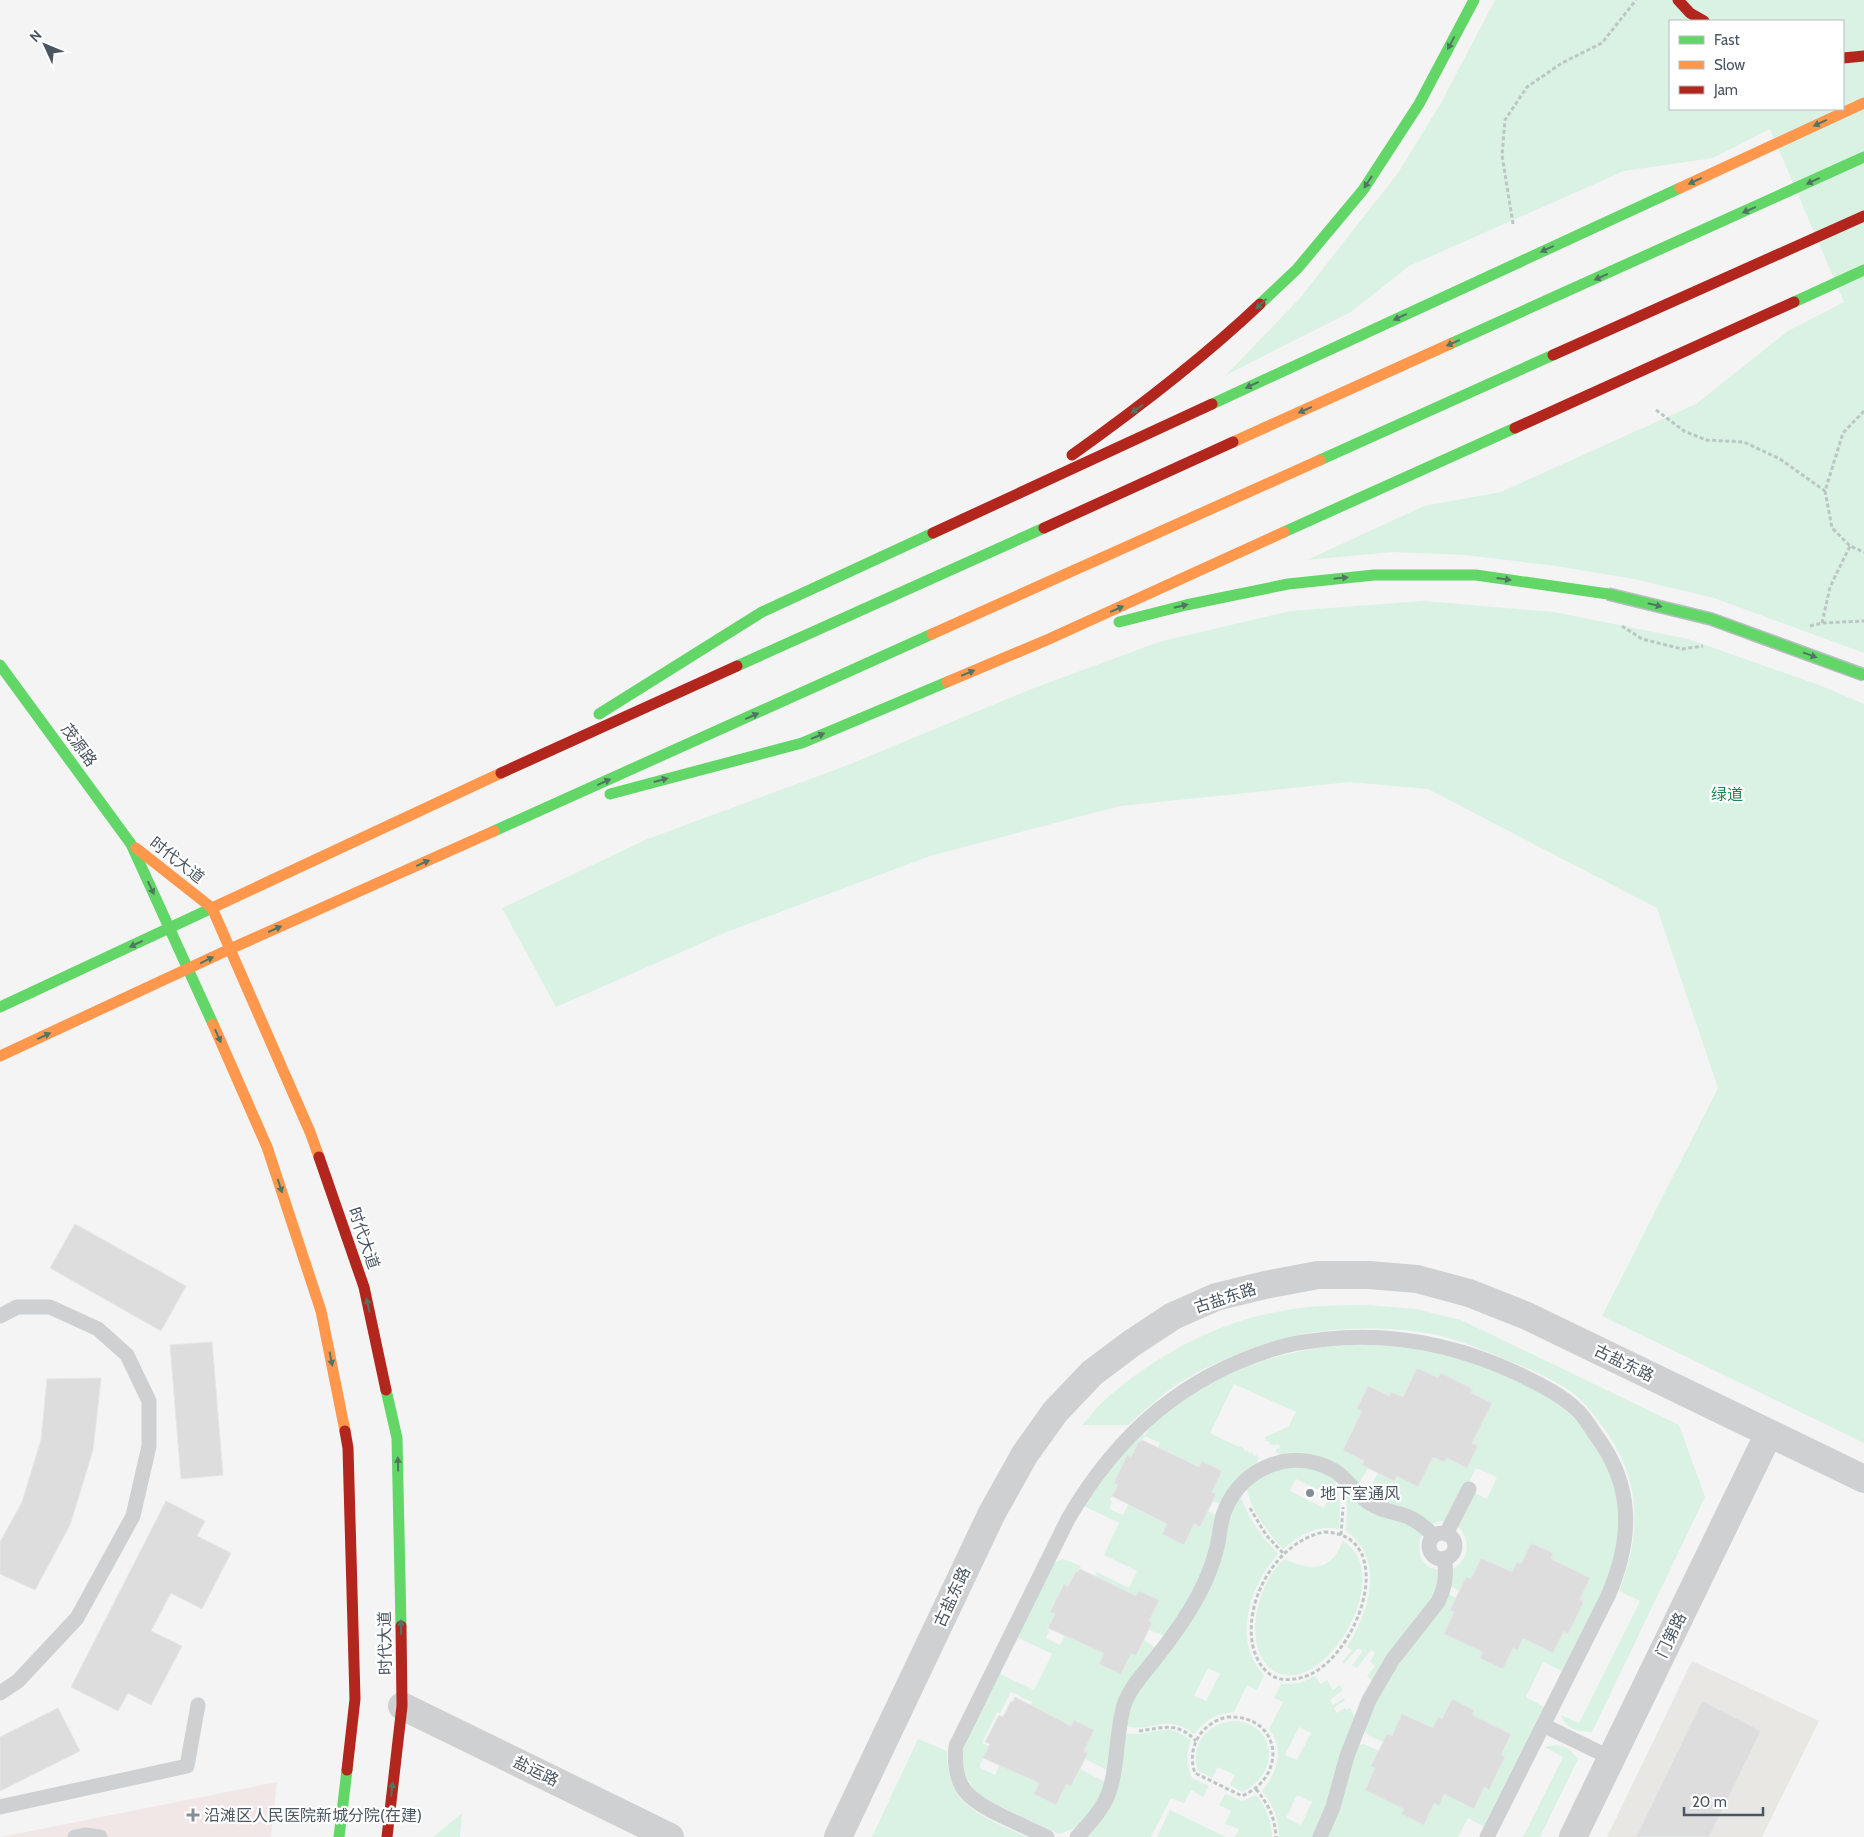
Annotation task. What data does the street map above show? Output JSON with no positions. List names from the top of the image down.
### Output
{
  "streets": {
    "main road": ["茂源路", "时代大道"],
    "street": ["古盐东路", "门第路", "盐运路"]
  },
  "crossings": [
    ["茂源路", "时代大道"],
    ["时代大道", "盐运路"],
    ["古盐东路", "门第路"]
  ],
  "parks": ["绿道"],
  "places": {
    "other": ["地下室通风"],
    "health": ["沿滩区人民医院新城分院(在建)"]
  },
  "legend": ["Fast", "Slow", "Jam"],
  "scale_bar": "20 m",
  "north": "top left"
}
